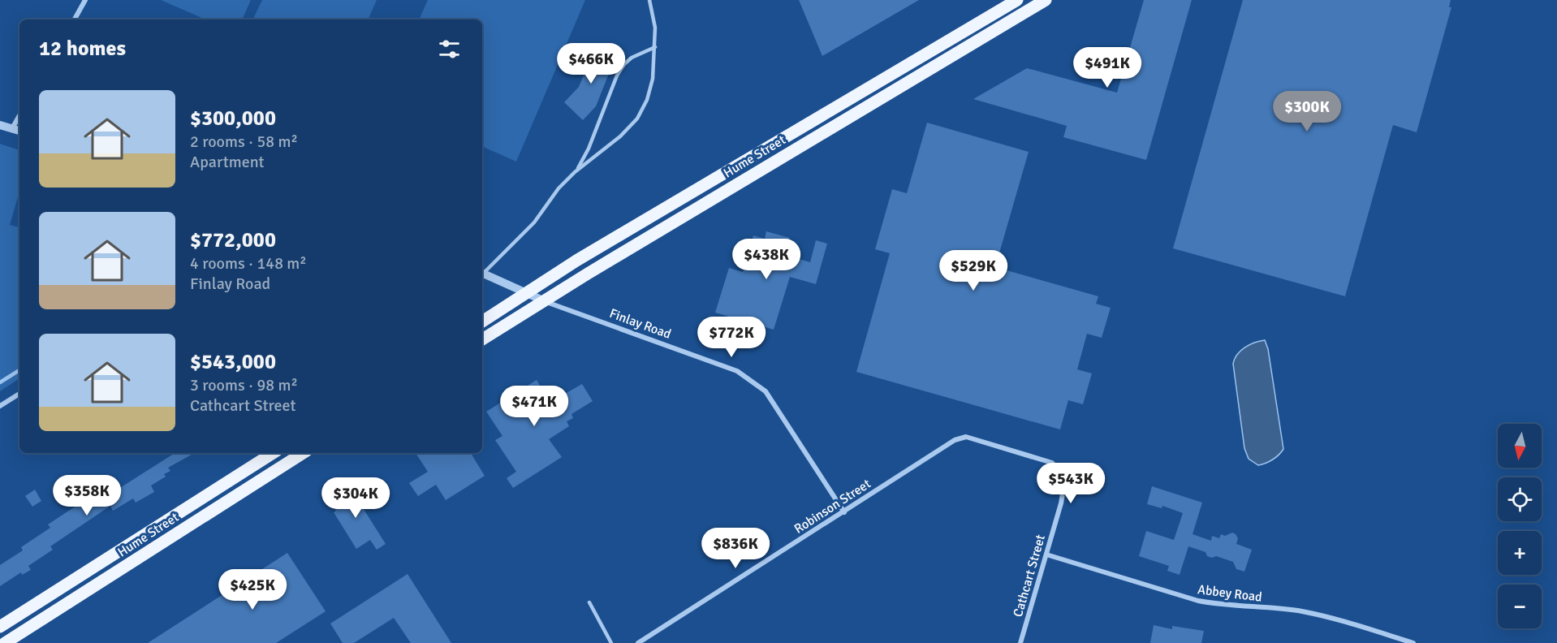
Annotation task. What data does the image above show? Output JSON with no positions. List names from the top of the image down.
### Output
{
  "streets": {
    "main road": ["Hume Street"],
    "street": [
      "Finlay Road",
      "Robinson Street",
      "Cathcart Street",
      "Abbey Road"
    ]
  },
  "crossings": [
    ["Hume Street", "Finlay Road"],
    ["Finlay Road", "Robinson Street"],
    ["Robinson Street", "Cathcart Street"],
    ["Cathcart Street", "Abbey Road"]
  ],
  "north": "bottom",
  "page": {
    "heading": "12 homes",
    "price": [
      "$466K",
      "$491K",
      "$300K",
      "$438K",
      "$529K",
      "$772K",
      "$471K",
      "$543K",
      "$358K",
      "$304K",
      "$836K",
      "$425K"
    ],
    "list": [
      {
        "name": "$300,000",
        "note": "2 rooms · 58 m² · Apartment"
      },
      {
        "name": "$772,000",
        "note": "4 rooms · 148 m² · Finlay Road"
      },
      {
        "name": "$543,000",
        "note": "3 rooms · 98 m² · Cathcart Street"
      }
    ],
    "map_buttons": ["+", "−"]
  }
}
